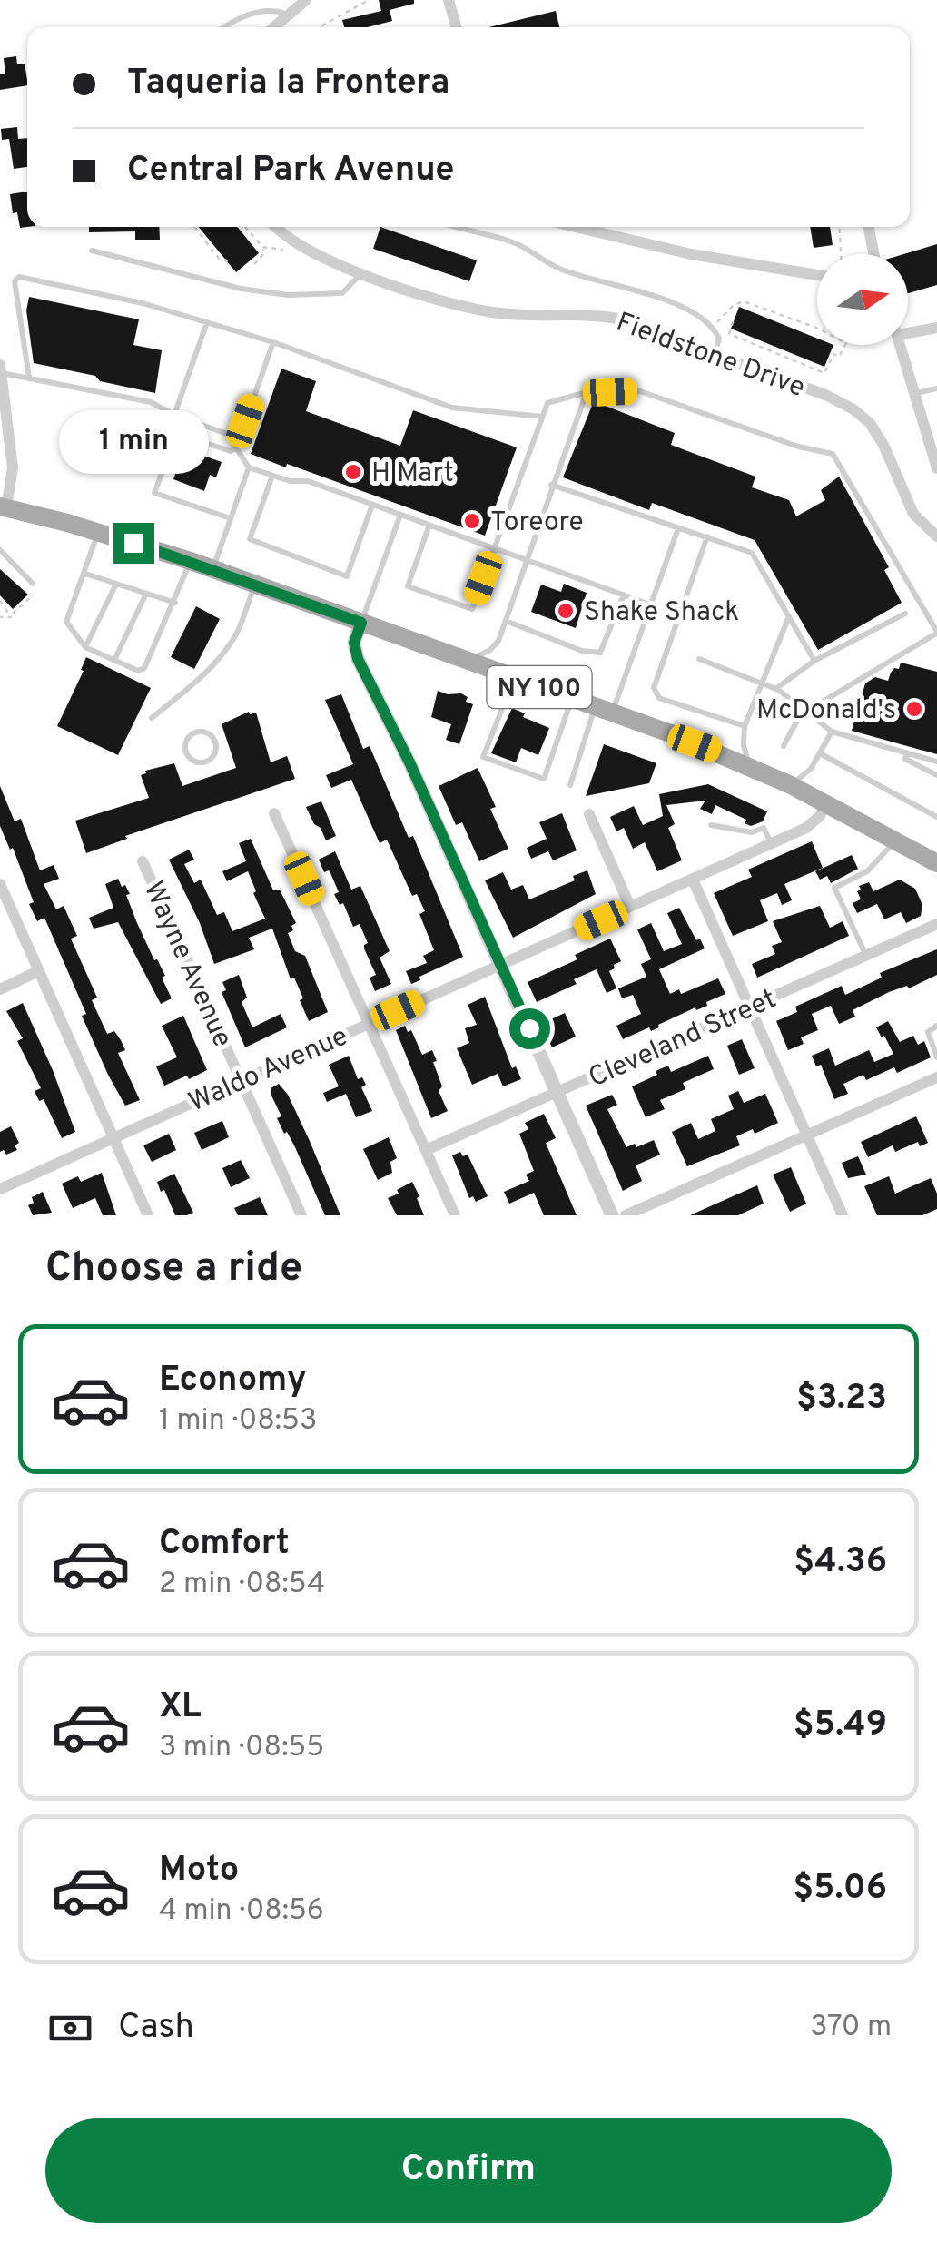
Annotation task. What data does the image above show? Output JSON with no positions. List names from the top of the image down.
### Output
{
  "streets": {
    "main road": ["NY 100"],
    "street": [
      "Fieldstone Drive",
      "Wayne Avenue",
      "Cleveland Street",
      "Waldo Avenue"
    ]
  },
  "crossings": [
    ["NY 100", "Waldo Avenue"],
    ["Wayne Avenue", "Waldo Avenue"]
  ],
  "places": [
    "H Mart",
    "Toreore",
    "Shake Shack",
    "McDonald's"
  ],
  "north": "right",
  "page": {
    "banner": ["Taqueria la Frontera", "Central Park Avenue"],
    "bubble": "1 min",
    "heading": "Choose a ride",
    "list": [
      {
        "name": "Economy",
        "note": "1 min · 08:53",
        "value": "$3.23"
      },
      {
        "name": "Comfort",
        "note": "2 min · 08:54",
        "value": "$4.36"
      },
      {
        "name": "XL",
        "note": "3 min · 08:55",
        "value": "$5.49"
      },
      {
        "name": "Moto",
        "note": "4 min · 08:56",
        "value": "$5.06"
      }
    ],
    "pay": ["Cash", "370 m"],
    "buttons": "Confirm"
  }
}
